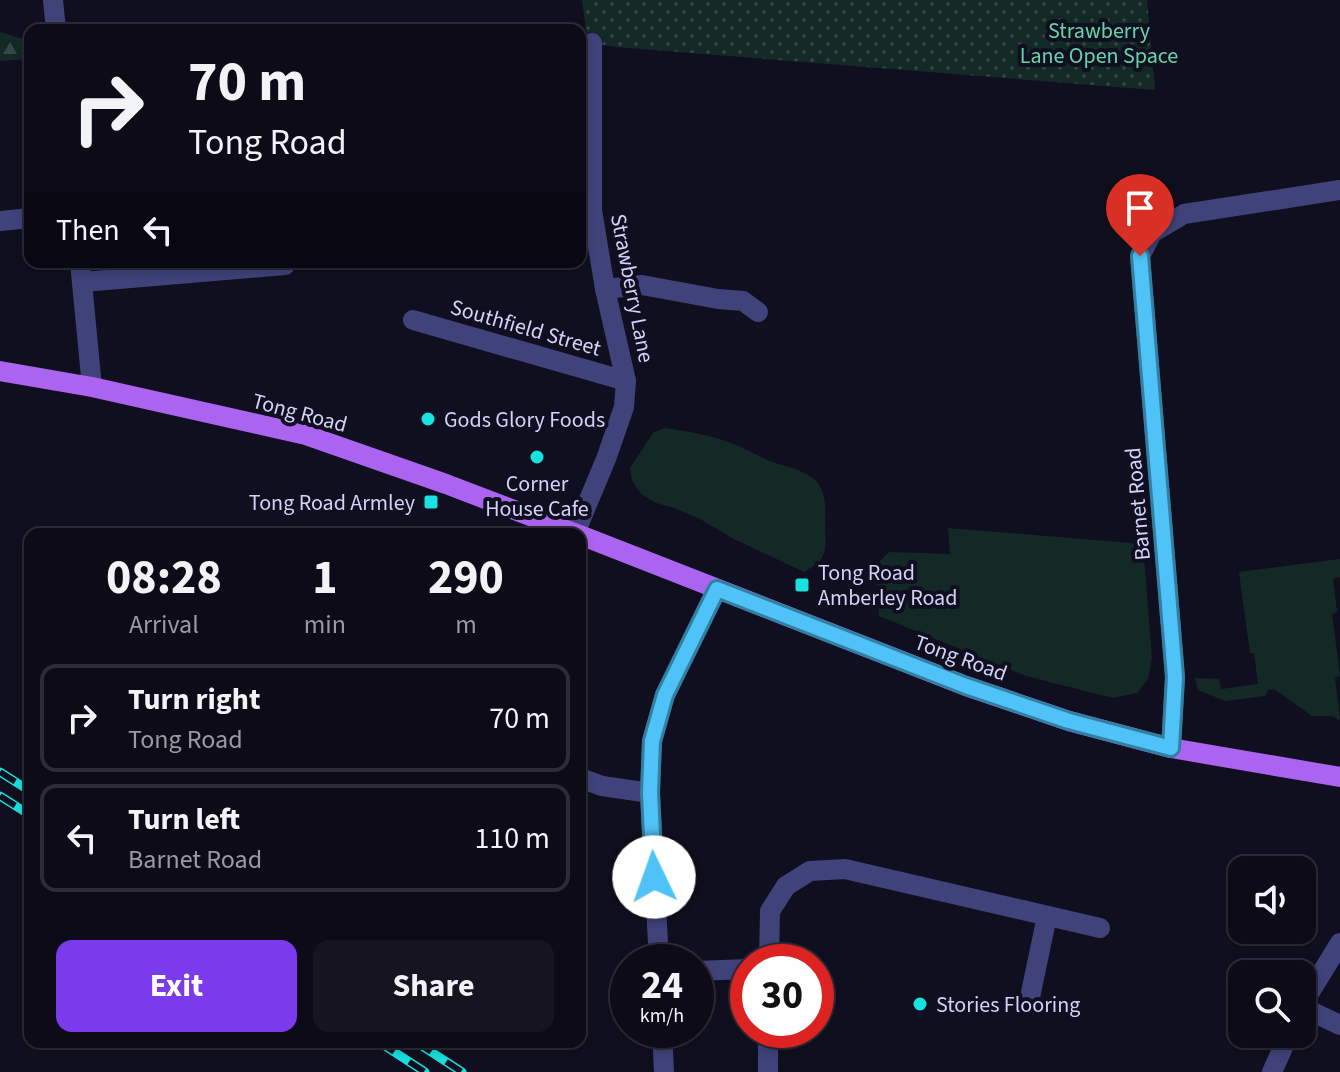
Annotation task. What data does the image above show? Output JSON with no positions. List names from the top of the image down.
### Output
{
  "streets": {
    "main road": ["Tong Road"],
    "street": ["Strawberry Lane", "Southfield Street", "Barnet Road"]
  },
  "crossings": [
    ["Strawberry Lane", "Southfield Street"],
    ["Tong Road", "Barnet Road"]
  ],
  "parks": ["Strawberry Lane Open Space"],
  "places": {
    "other": ["Gods Glory Foods", "Corner House Cafe", "Stories Flooring"],
    "transit": ["Tong Road Armley", "Tong Road Amberley Road"]
  },
  "page": {
    "turn": ["70 m", "Tong Road"],
    "then": "Then",
    "eta": [
      "08:28",
      "Arrival",
      "1",
      "min",
      "290",
      "m"
    ],
    "list": [
      {
        "name": "Turn right",
        "note": "Tong Road",
        "value": "70 m"
      },
      {
        "name": "Turn left",
        "note": "Barnet Road",
        "value": "110 m"
      }
    ],
    "buttons": ["Exit", "Share"],
    "speed": "24 km/h",
    "limit": "30"
  }
}
